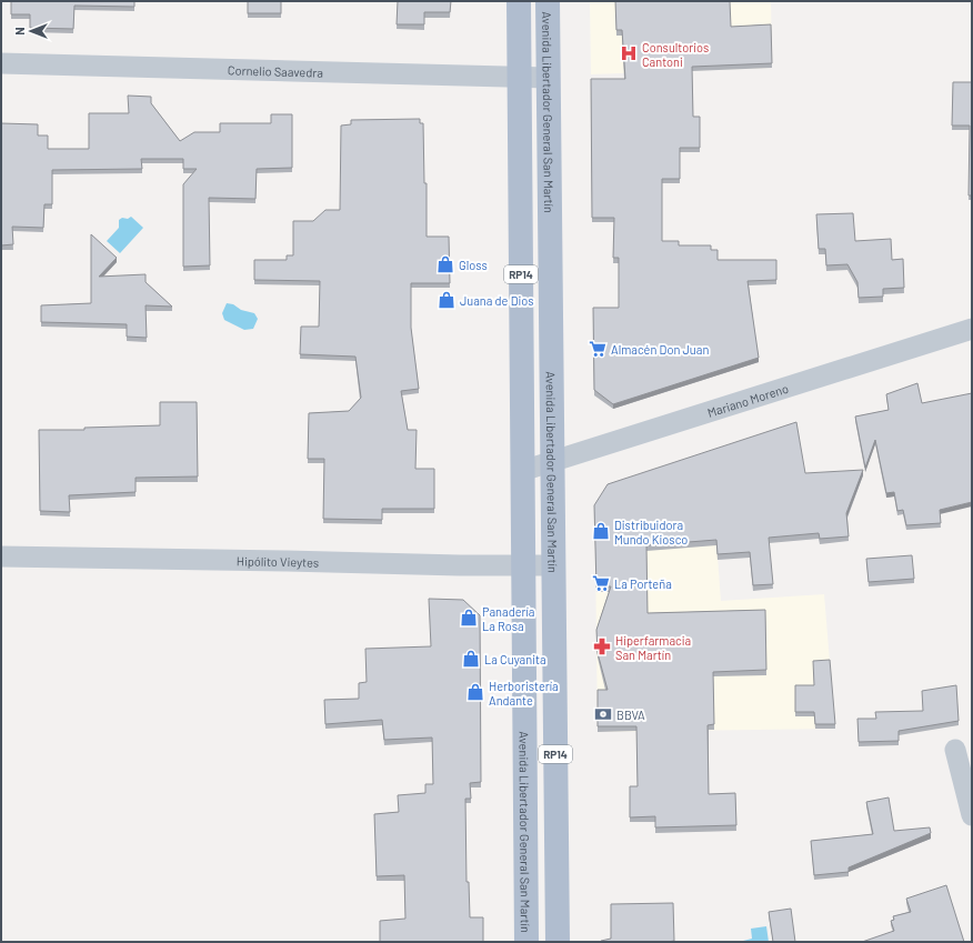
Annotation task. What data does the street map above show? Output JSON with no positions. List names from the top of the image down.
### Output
{
  "streets": {
    "main road": ["Avenida Libertador General San Martín", "RP14"],
    "street": ["Cornelio Saavedra", "Mariano Moreno", "Hipólito Vieytes"]
  },
  "crossings": [
    ["Cornelio Saavedra", "Avenida Libertador General San Martín"],
    ["Avenida Libertador General San Martín", "Mariano Moreno"],
    ["Avenida Libertador General San Martín", "Hipólito Vieytes"]
  ],
  "places": {
    "hospital": ["Consultorios Cantoni"],
    "shop": [
      "Gloss",
      "Juana de Dios",
      "Distribuidora Mundo Kiosco",
      "Panadería La Rosa",
      "La Cuyanita",
      "Herboristería Andante"
    ],
    "supermarket": ["Almacén Don Juan", "La Porteña"],
    "pharmacy": ["Hiperfarmacia San Martín"],
    "bank": ["BBVA"]
  },
  "north": "left"
}
